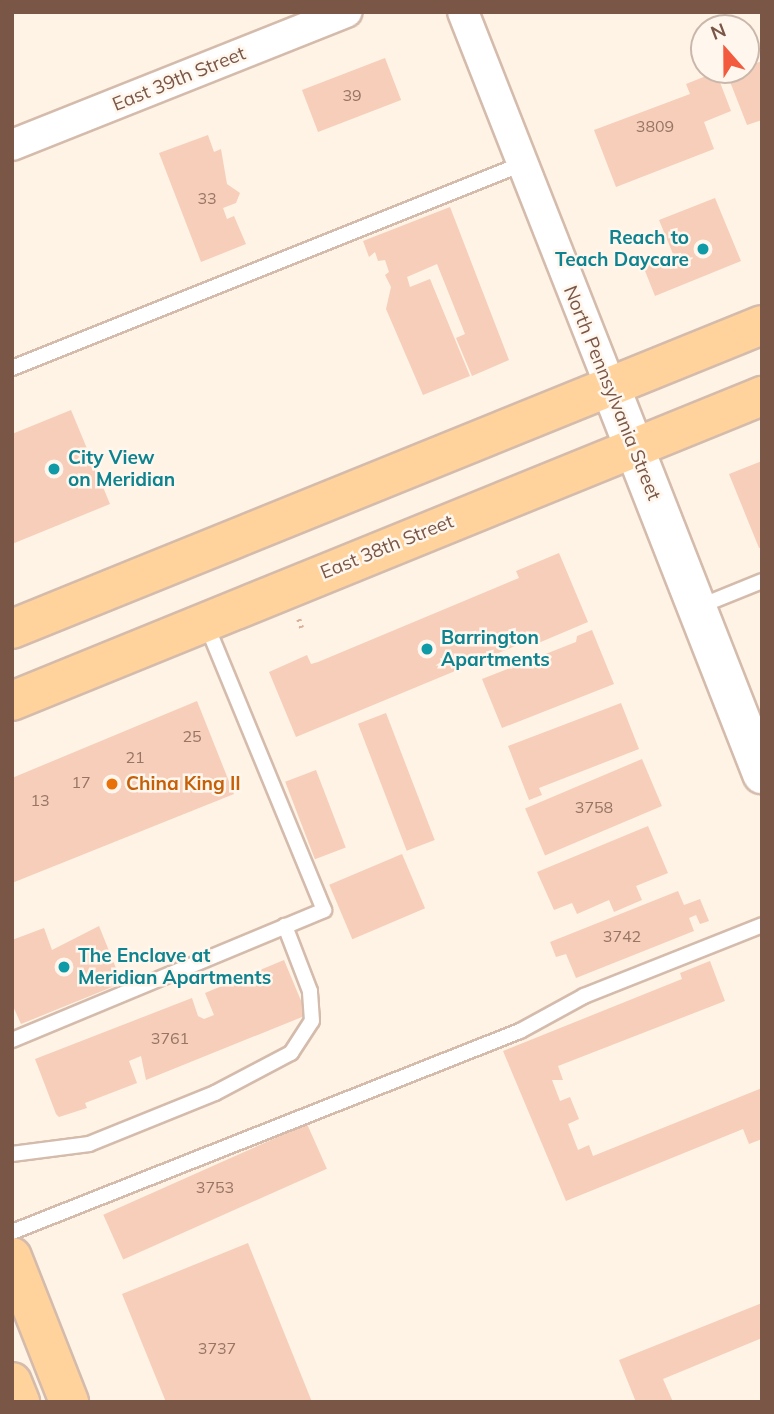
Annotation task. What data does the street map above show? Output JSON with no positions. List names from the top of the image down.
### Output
{
  "streets": {
    "main road": ["East 38th Street"],
    "street": ["East 39th Street", "North Pennsylvania Street"]
  },
  "crossings": [
    ["North Pennsylvania Street", "East 38th Street"]
  ],
  "places": [
    "Reach to Teach Daycare",
    "City View on Meridian",
    "Barrington Apartments",
    "China King II",
    "The Enclave at Meridian Apartments"
  ],
  "house_numbers": [
    "39",
    "3809",
    "33",
    "25",
    "21",
    "17",
    "13",
    "3758",
    "3742",
    "3761",
    "3753",
    "3737"
  ],
  "north": "top"
}
